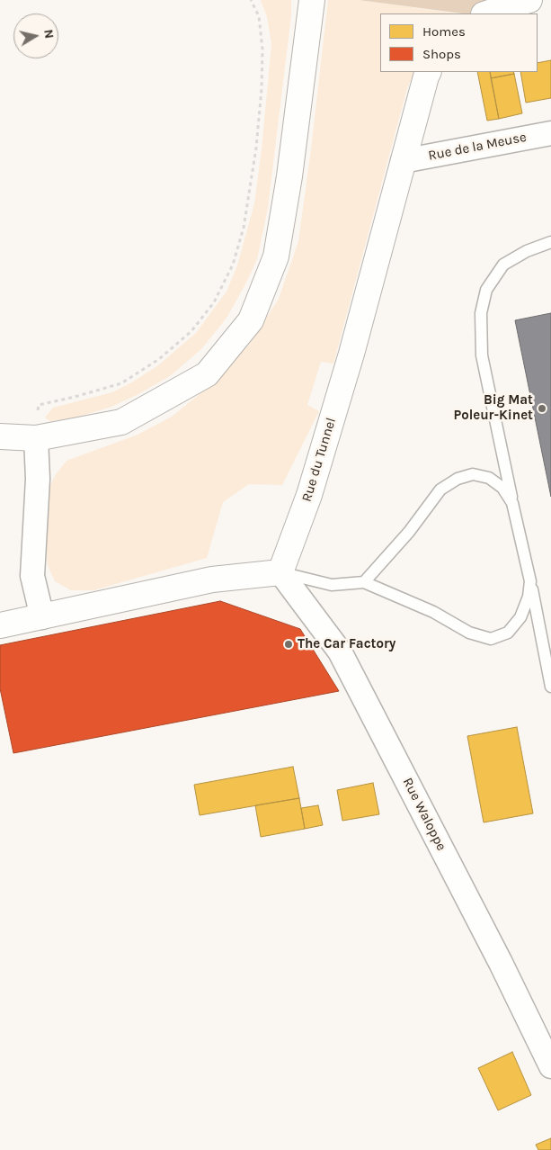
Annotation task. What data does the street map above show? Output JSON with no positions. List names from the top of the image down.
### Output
{
  "streets": {
    "street": ["Rue de la Meuse", "Rue du Tunnel", "Rue Waloppe"]
  },
  "crossings": [
    ["Rue de la Meuse", "Rue du Tunnel"],
    ["Rue du Tunnel", "Rue Waloppe"]
  ],
  "places": ["Big Mat Poleur-Kinet", "The Car Factory"],
  "legend": ["Homes", "Shops"],
  "north": "right"
}
